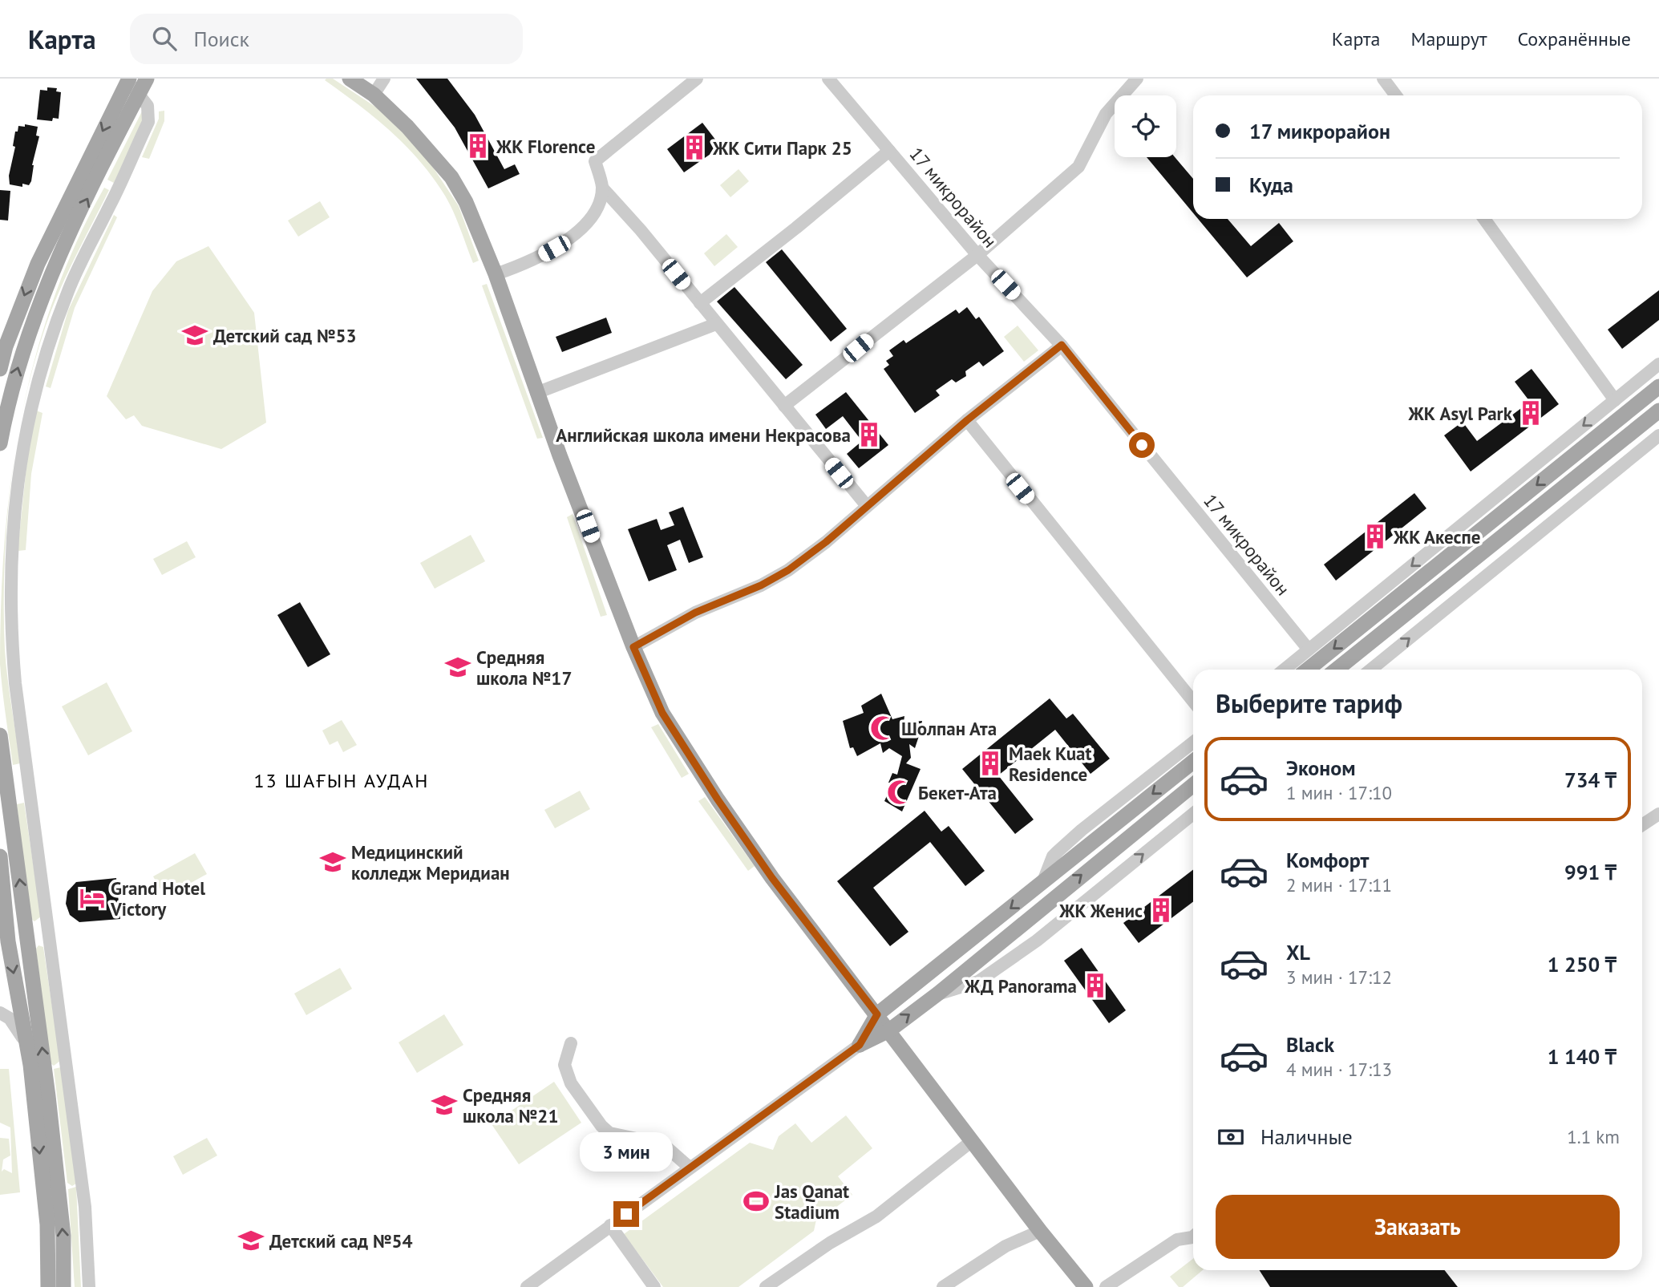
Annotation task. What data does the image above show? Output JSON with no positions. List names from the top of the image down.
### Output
{
  "streets": {
    "street": ["17 микрорайон"]
  },
  "districts": ["13 ШАҒЫН АУДАН"],
  "places": {
    "building": [
      "ЖК Florence",
      "ЖК Сити Парк 25",
      "ЖК Asyl Park",
      "Английская школа имени Некрасова",
      "ЖК Акеспе",
      "Maek Kuat Residence",
      "ЖК Женис",
      "ЖД Panorama"
    ],
    "school or university": [
      "Детский сад №53",
      "Средняя школа №17",
      "Медицинский колледж Меридиан",
      "Средняя школа №21",
      "Детский сад №54"
    ],
    "mosque": ["Шолпан Ата", "Бекет-Ата"],
    "hotel": ["Grand Hotel Victory"],
    "sports": ["Jas Qanat Stadium"]
  },
  "page": {
    "header": "Карта",
    "search": "Поиск",
    "nav": ["Карта", "Маршрут", "Сохранённые"],
    "banner": ["17 микрорайон", "Куда"],
    "heading": "Выберите тариф",
    "list": [
      {
        "name": "Эконом",
        "note": "1 мин · 17:10",
        "value": "734 ₸"
      },
      {
        "name": "Комфорт",
        "note": "2 мин · 17:11",
        "value": "991 ₸"
      },
      {
        "name": "XL",
        "note": "3 мин · 17:12",
        "value": "1 250 ₸"
      },
      {
        "name": "Black",
        "note": "4 мин · 17:13",
        "value": "1 140 ₸"
      }
    ],
    "pay": ["Наличные", "1.1 km"],
    "bubble": "3 мин",
    "buttons": "Заказать"
  }
}
